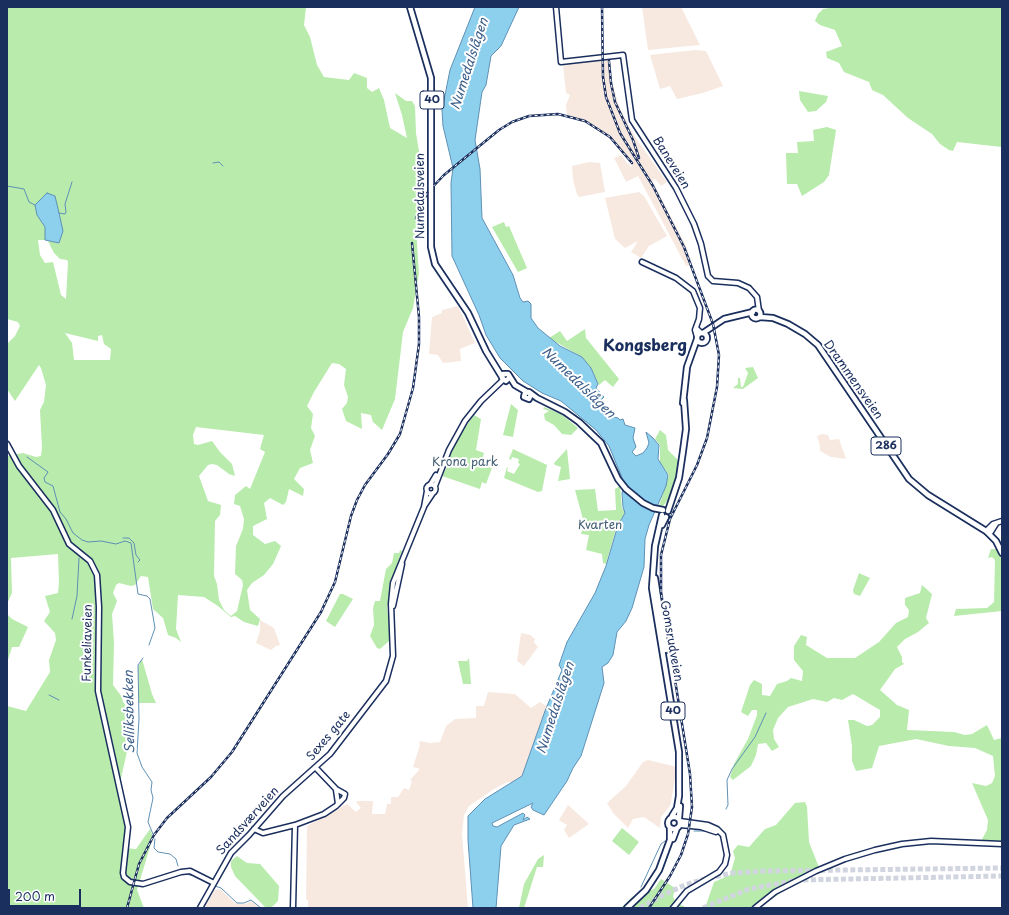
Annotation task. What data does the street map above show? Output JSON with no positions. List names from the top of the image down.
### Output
{
  "streets": {
    "main road": [
      "40",
      "Numedalsveien",
      "Drammensveien",
      "286",
      "Gomsrudveien"
    ],
    "street": [
      "Baneveien",
      "Funkeliaveien",
      "Sexes gate",
      "Sandsværveien"
    ]
  },
  "crossings": [
    ["40", "Gomsrudveien"],
    ["Baneveien", "Drammensveien"],
    ["Numedalsveien", "Gomsrudveien"],
    ["Drammensveien", "Gomsrudveien"],
    ["Funkeliaveien", "Sandsværveien"],
    ["Sexes gate", "Sandsværveien"]
  ],
  "districts": ["Kongsberg"],
  "water": ["Numedalslågen", "Selliksbekken"],
  "parks": ["Krona park", "Kvarten"],
  "scale_bar": "200 m"
}
